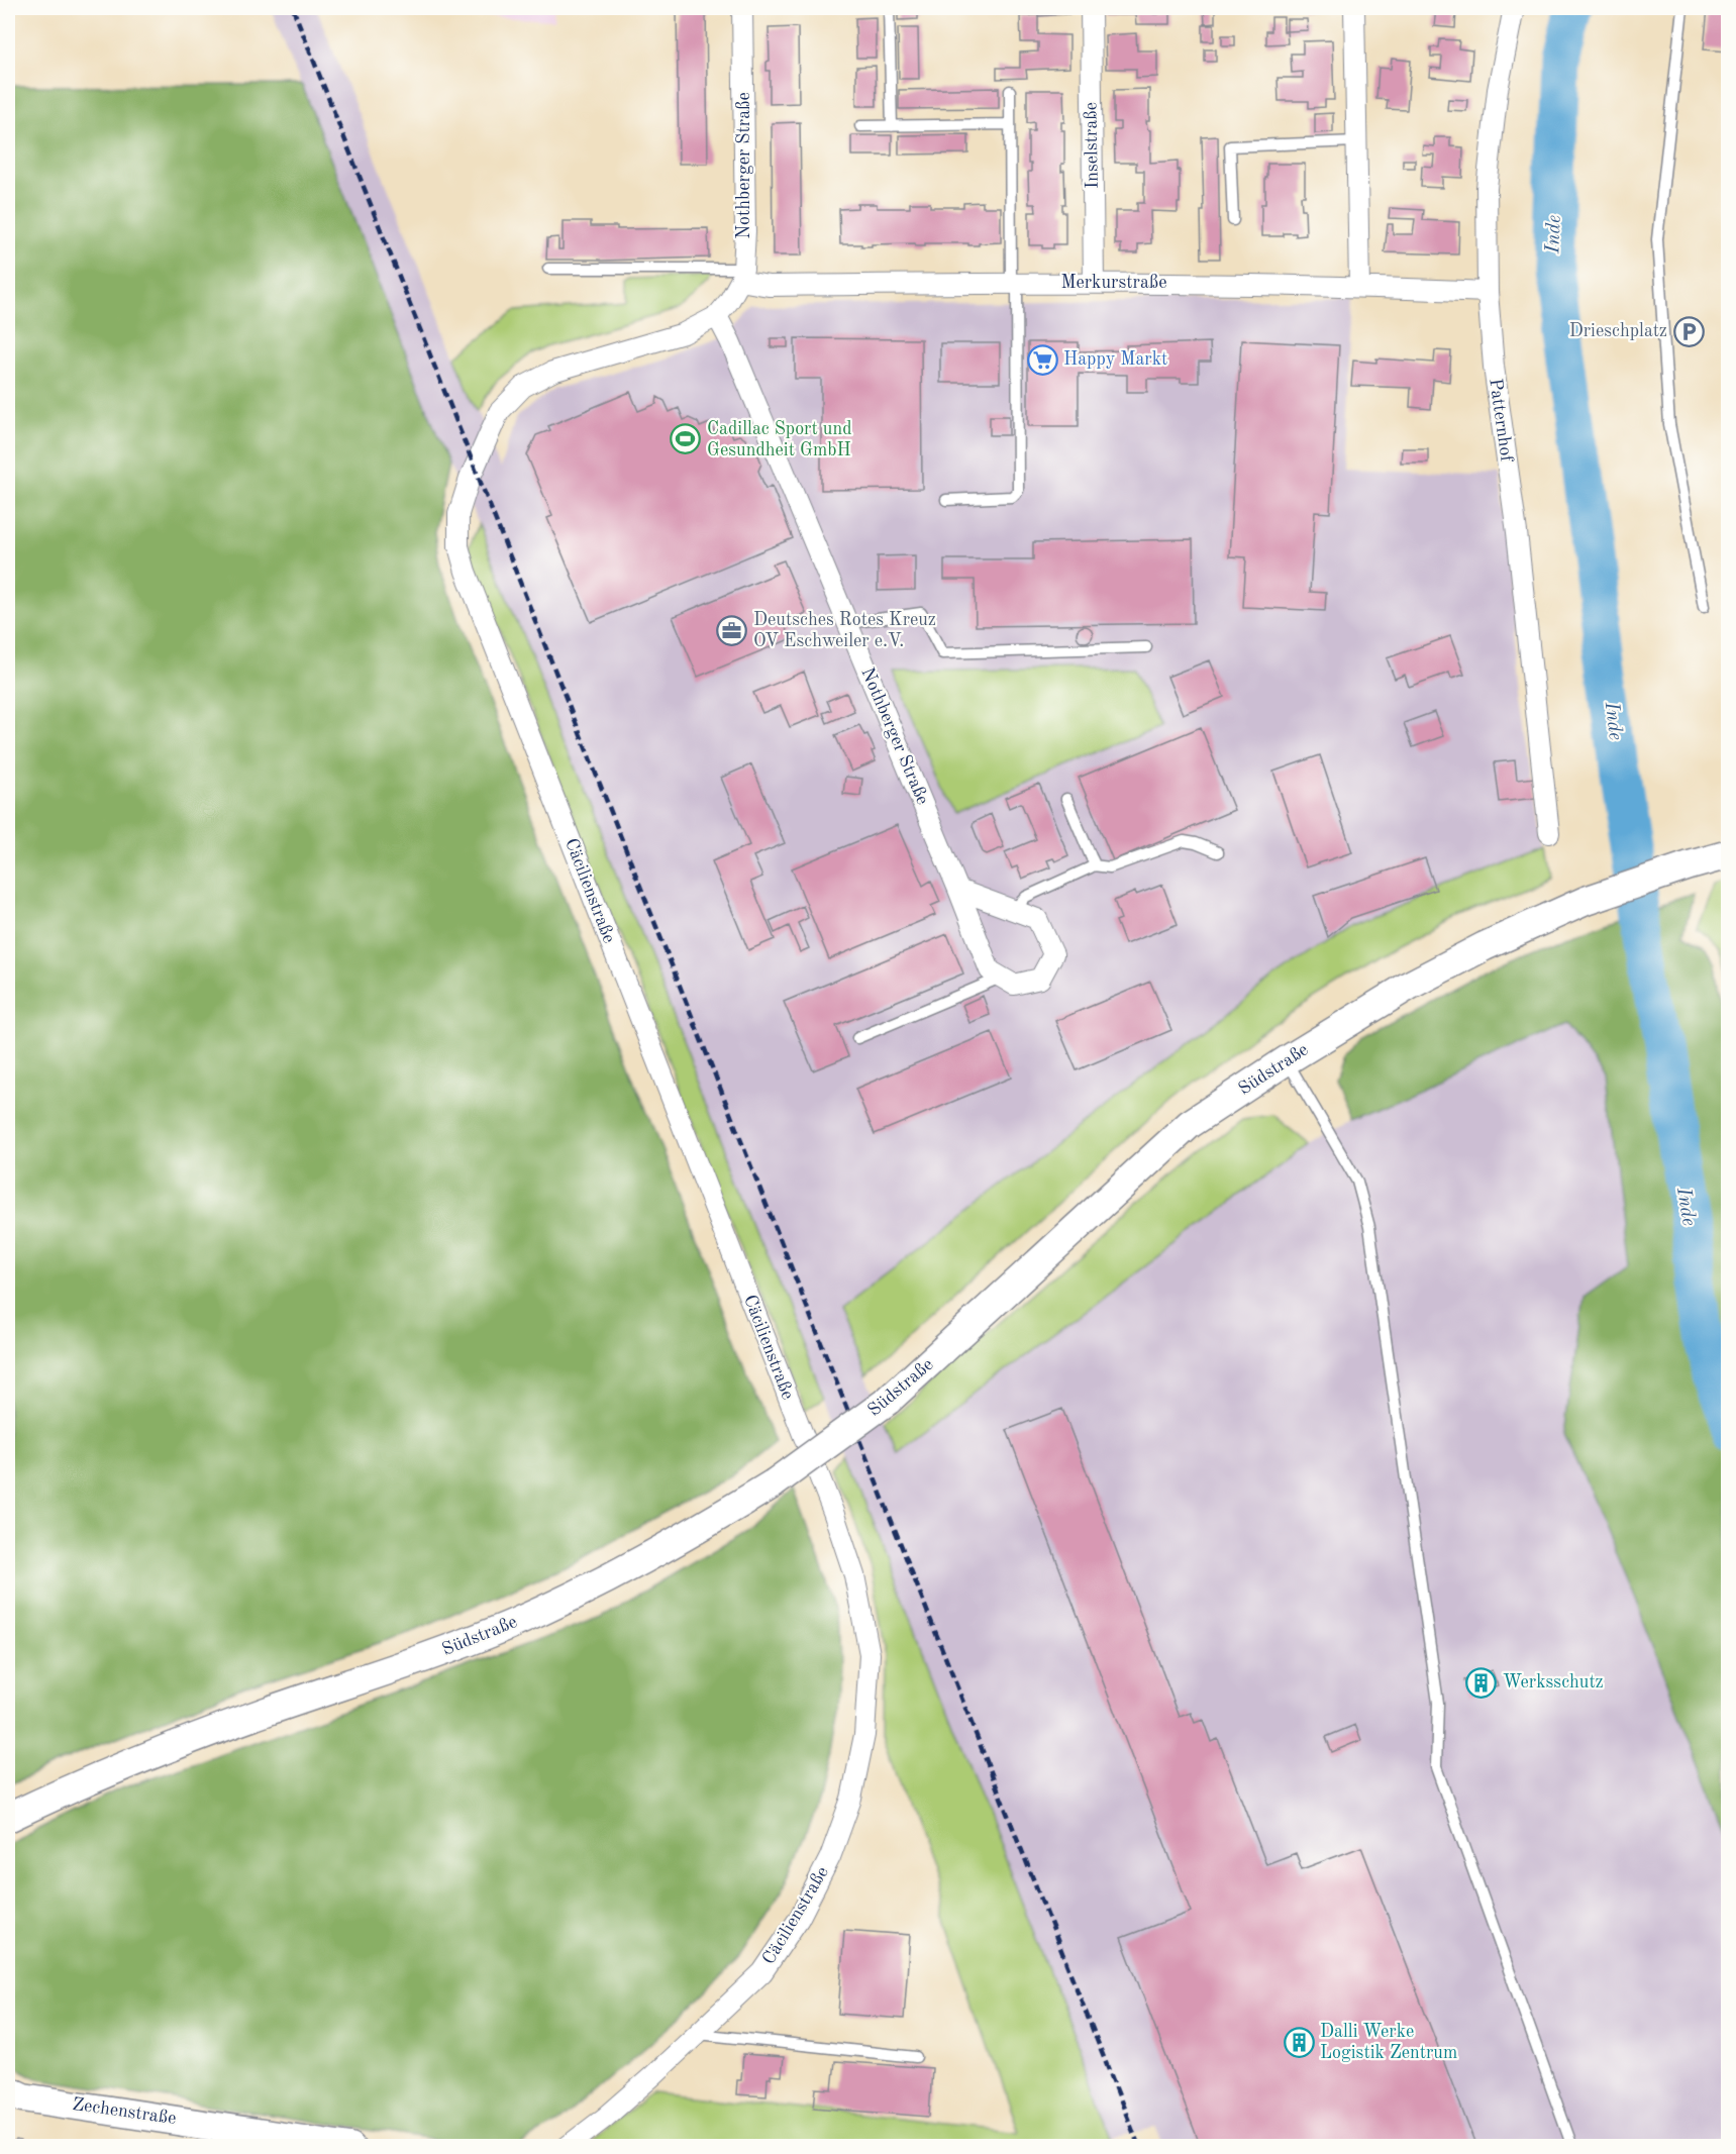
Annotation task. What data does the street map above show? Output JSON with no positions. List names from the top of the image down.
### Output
{
  "streets": {
    "main road": ["Südstraße", "Zechenstraße"],
    "street": [
      "Inselstraße",
      "Nothberger Straße",
      "Merkurstraße",
      "Patternhof",
      "Cäcilienstraße"
    ]
  },
  "crossings": [
    ["Inselstraße", "Merkurstraße"],
    ["Nothberger Straße", "Merkurstraße"],
    ["Nothberger Straße", "Cäcilienstraße"],
    ["Merkurstraße", "Patternhof"]
  ],
  "water": ["Inde"],
  "places": {
    "parking": ["Drieschplatz"],
    "supermarket": ["Happy Markt"],
    "sports": ["Cadillac Sport und Gesundheit GmbH"],
    "office": ["Deutsches Rotes Kreuz OV Eschweiler e.V."],
    "building": ["Werksschutz", "Dalli Werke Logistik Zentrum"]
  }
}
